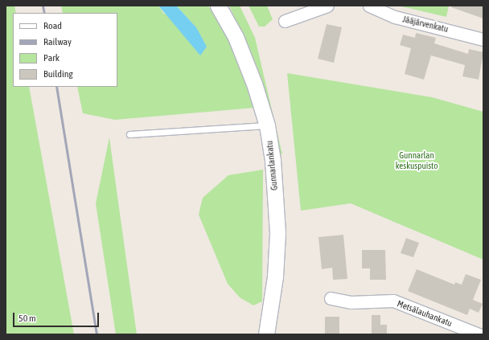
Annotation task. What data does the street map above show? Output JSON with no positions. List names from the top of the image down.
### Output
{
  "streets": {
    "street": ["Jääjärvenkatu", "Gunnarlankatu", "Metsälauhankatu"]
  },
  "parks": ["Gunnarlan keskuspuisto"],
  "legend": [
    "Road",
    "Railway",
    "Park",
    "Building"
  ],
  "scale_bar": "50 m"
}
